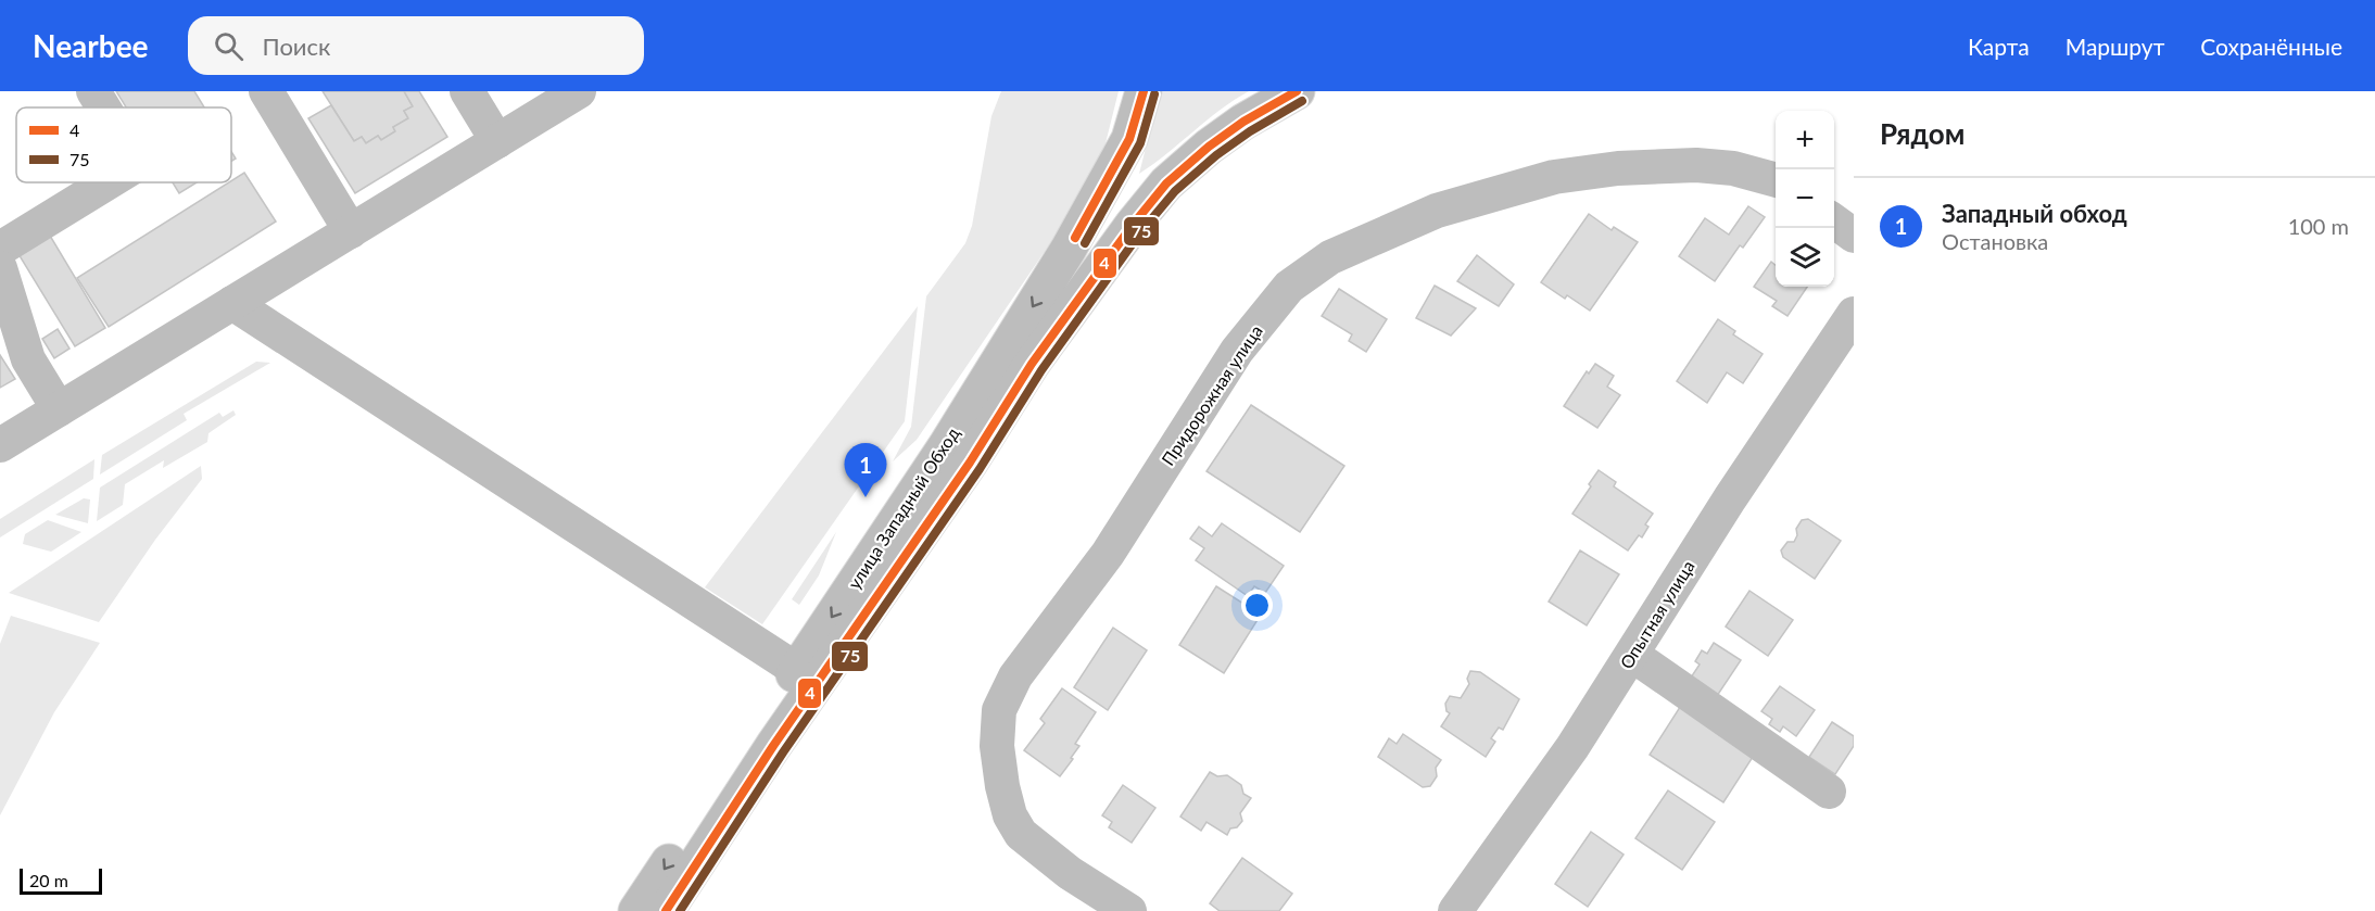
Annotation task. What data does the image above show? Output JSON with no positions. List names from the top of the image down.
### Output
{
  "streets": {
    "highway": ["улица Западный Обход"],
    "street": ["Придорожная улица", "Опытная улица"]
  },
  "lines": ["transit line 4", "transit line 75"],
  "legend": ["4", "75"],
  "scale_bar": "20 m",
  "page": {
    "header": "Nearbee",
    "search": "Поиск",
    "nav": ["Карта", "Маршрут", "Сохранённые"],
    "heading": "Рядом",
    "map_buttons": ["+", "−"],
    "list": [
      {
        "mark": "1",
        "name": "Западный обход",
        "note": "Остановка",
        "value": "100 m"
      }
    ],
    "pins": "1",
    "scale": "20 m"
  }
}
